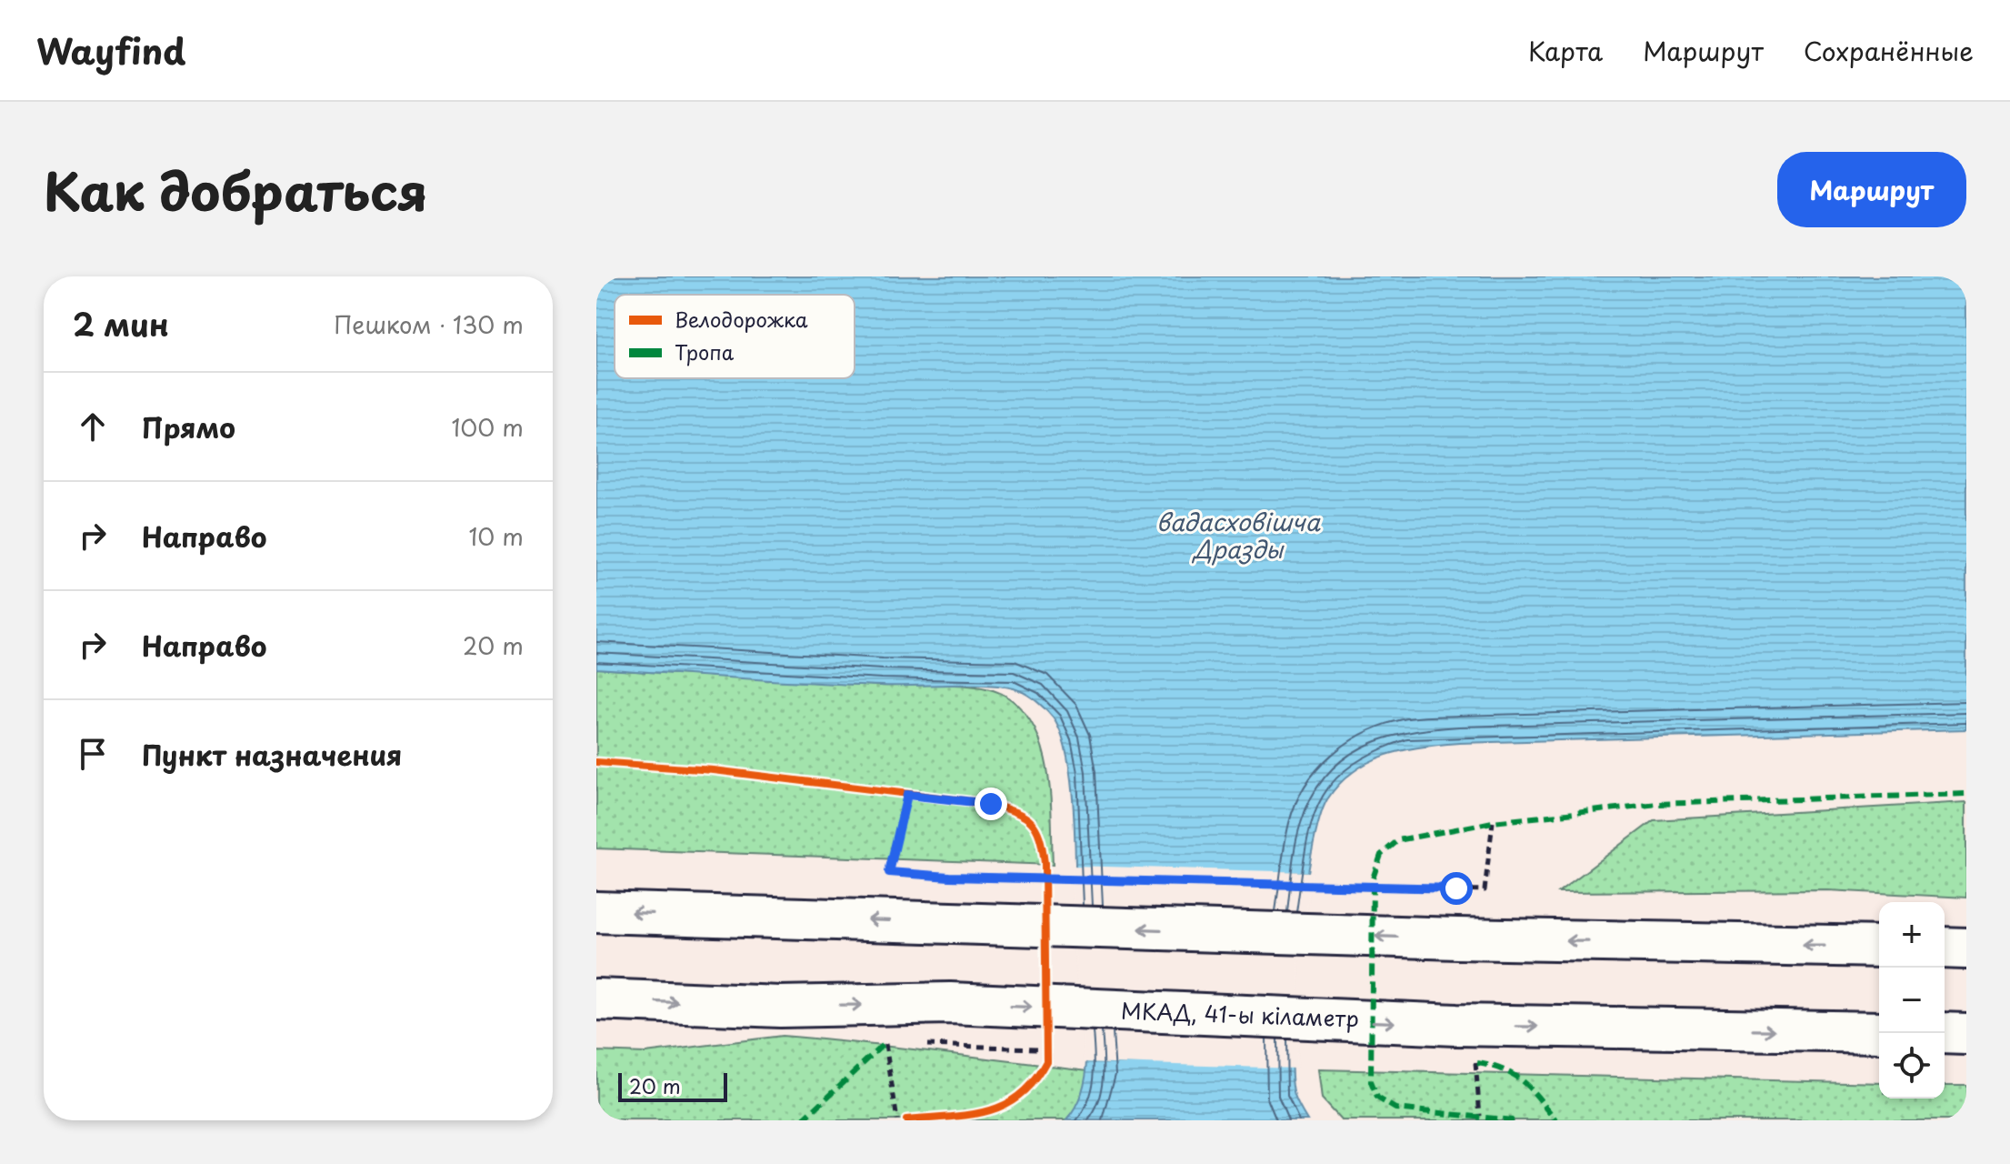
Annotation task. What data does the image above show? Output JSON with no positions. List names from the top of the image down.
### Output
{
  "streets": {
    "highway": ["МКАД, 41-ы кіламетр"]
  },
  "water": ["вадасховішча Дразды"],
  "legend": ["Велодорожка", "Тропа"],
  "scale_bar": "20 m",
  "page": {
    "header": "Wayfind",
    "nav": ["Карта", "Маршрут", "Сохранённые"],
    "title": "Как добраться",
    "buttons": "Маршрут",
    "heading": ["2 мин", "Пешком · 130 m"],
    "list": [
      ["Прямо", "100 m"],
      ["Направо", "10 m"],
      ["Направо", "20 m"],
      "Пункт назначения"
    ],
    "map_buttons": ["+", "−"],
    "scale": "20 m"
  }
}
